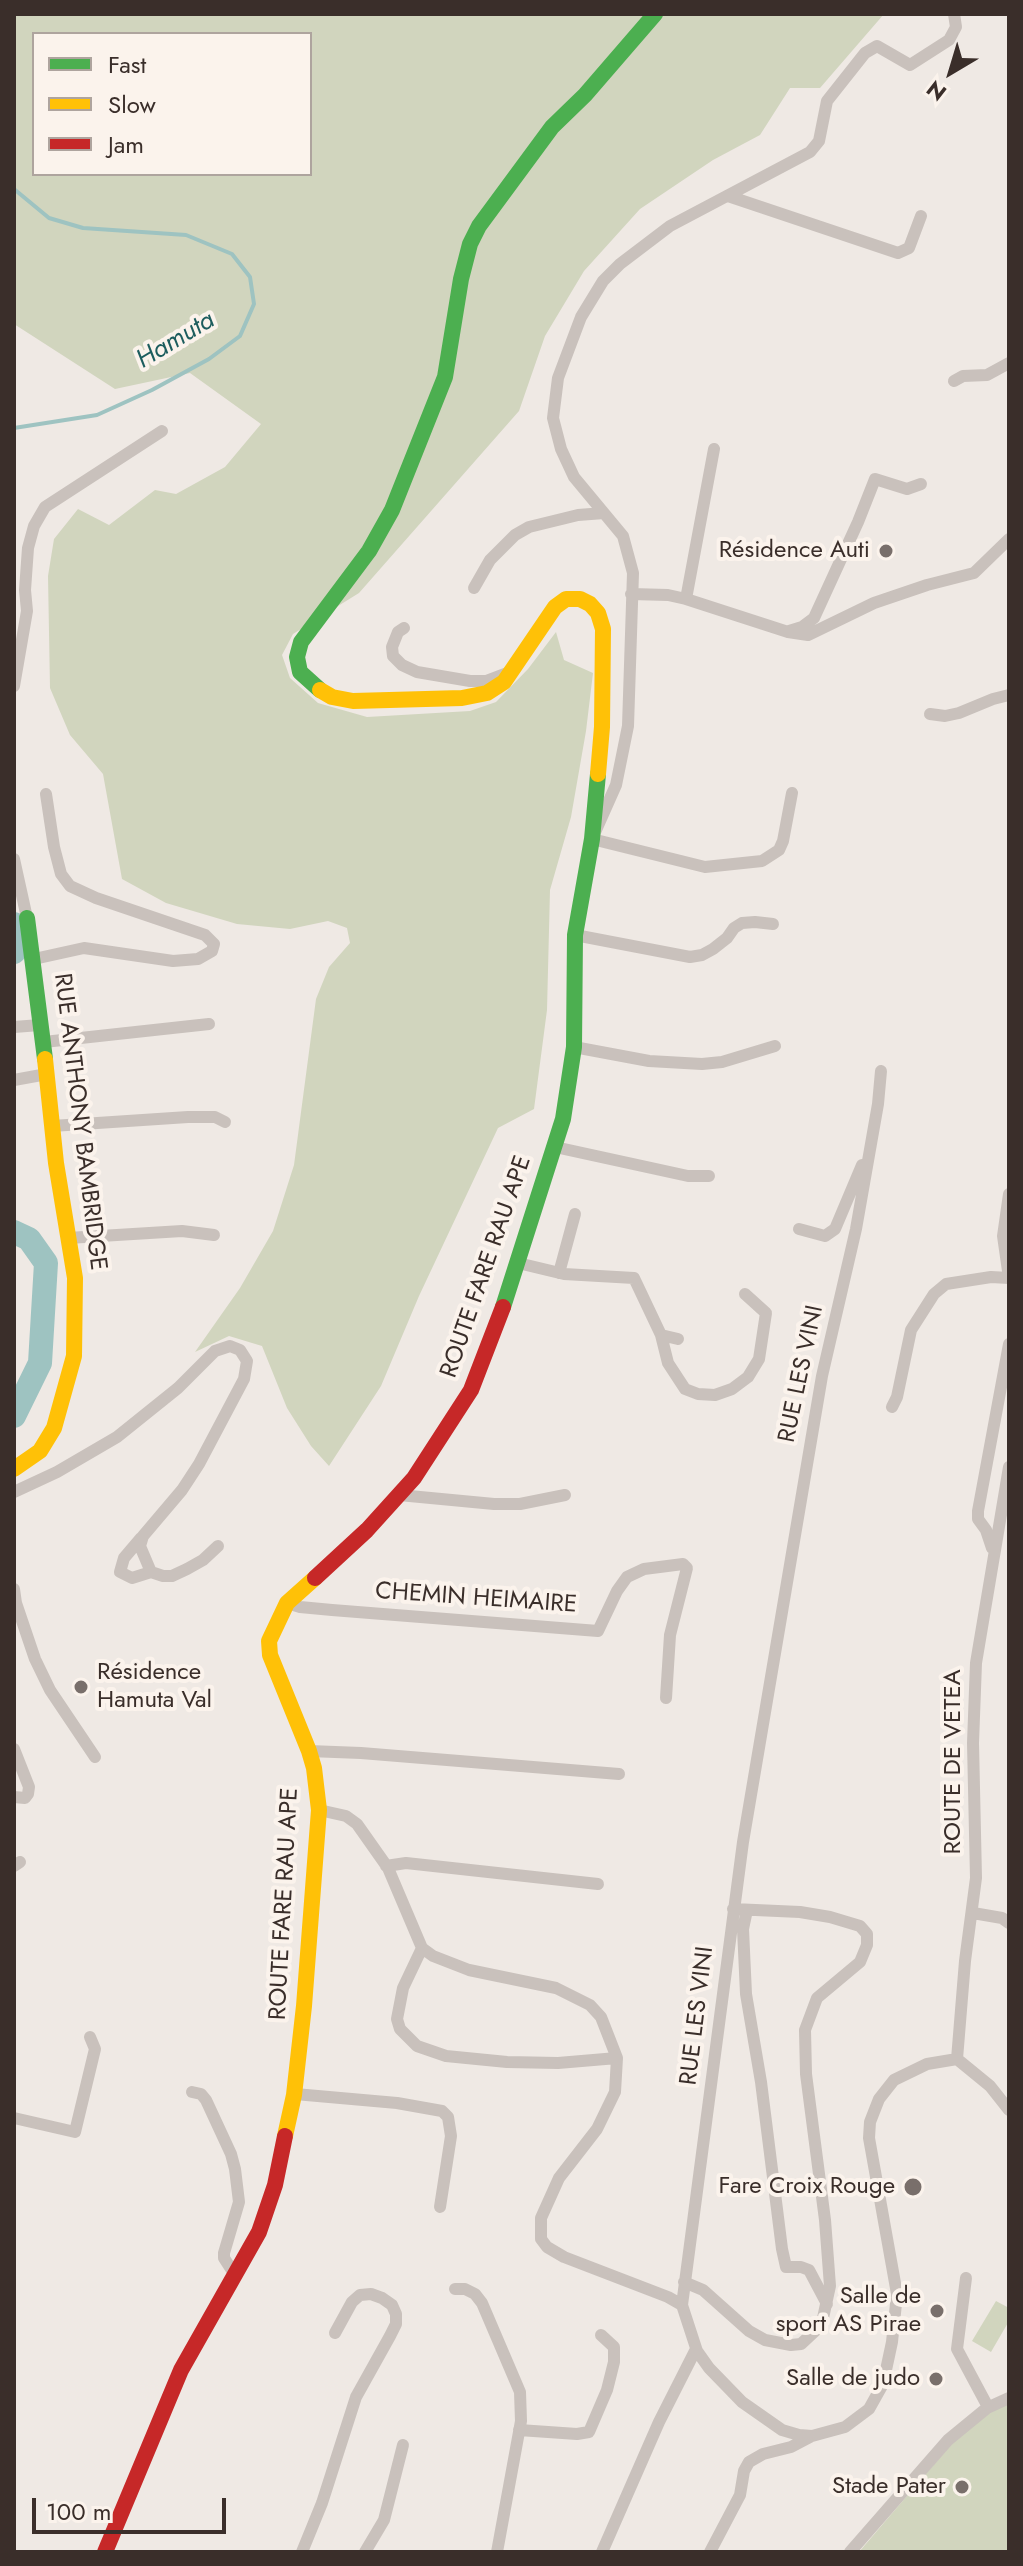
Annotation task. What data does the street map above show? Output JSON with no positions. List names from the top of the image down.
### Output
{
  "streets": {
    "main road": ["RUE ANTHONY BAMBRIDGE", "ROUTE FARE RAU APE"],
    "street": ["RUE LES VINI", "CHEMIN HEIMAIRE", "ROUTE DE VETEA"]
  },
  "crossings": [
    ["ROUTE FARE RAU APE", "CHEMIN HEIMAIRE"]
  ],
  "water": ["Hamuta"],
  "places": [
    "Résidence Auti",
    "Résidence Hamuta Val",
    "Fare Croix Rouge",
    "Salle de sport AS Pirae",
    "Salle de judo",
    "Stade Pater"
  ],
  "legend": ["Fast", "Slow", "Jam"],
  "scale_bar": "100 m",
  "north": "bottom left"
}
